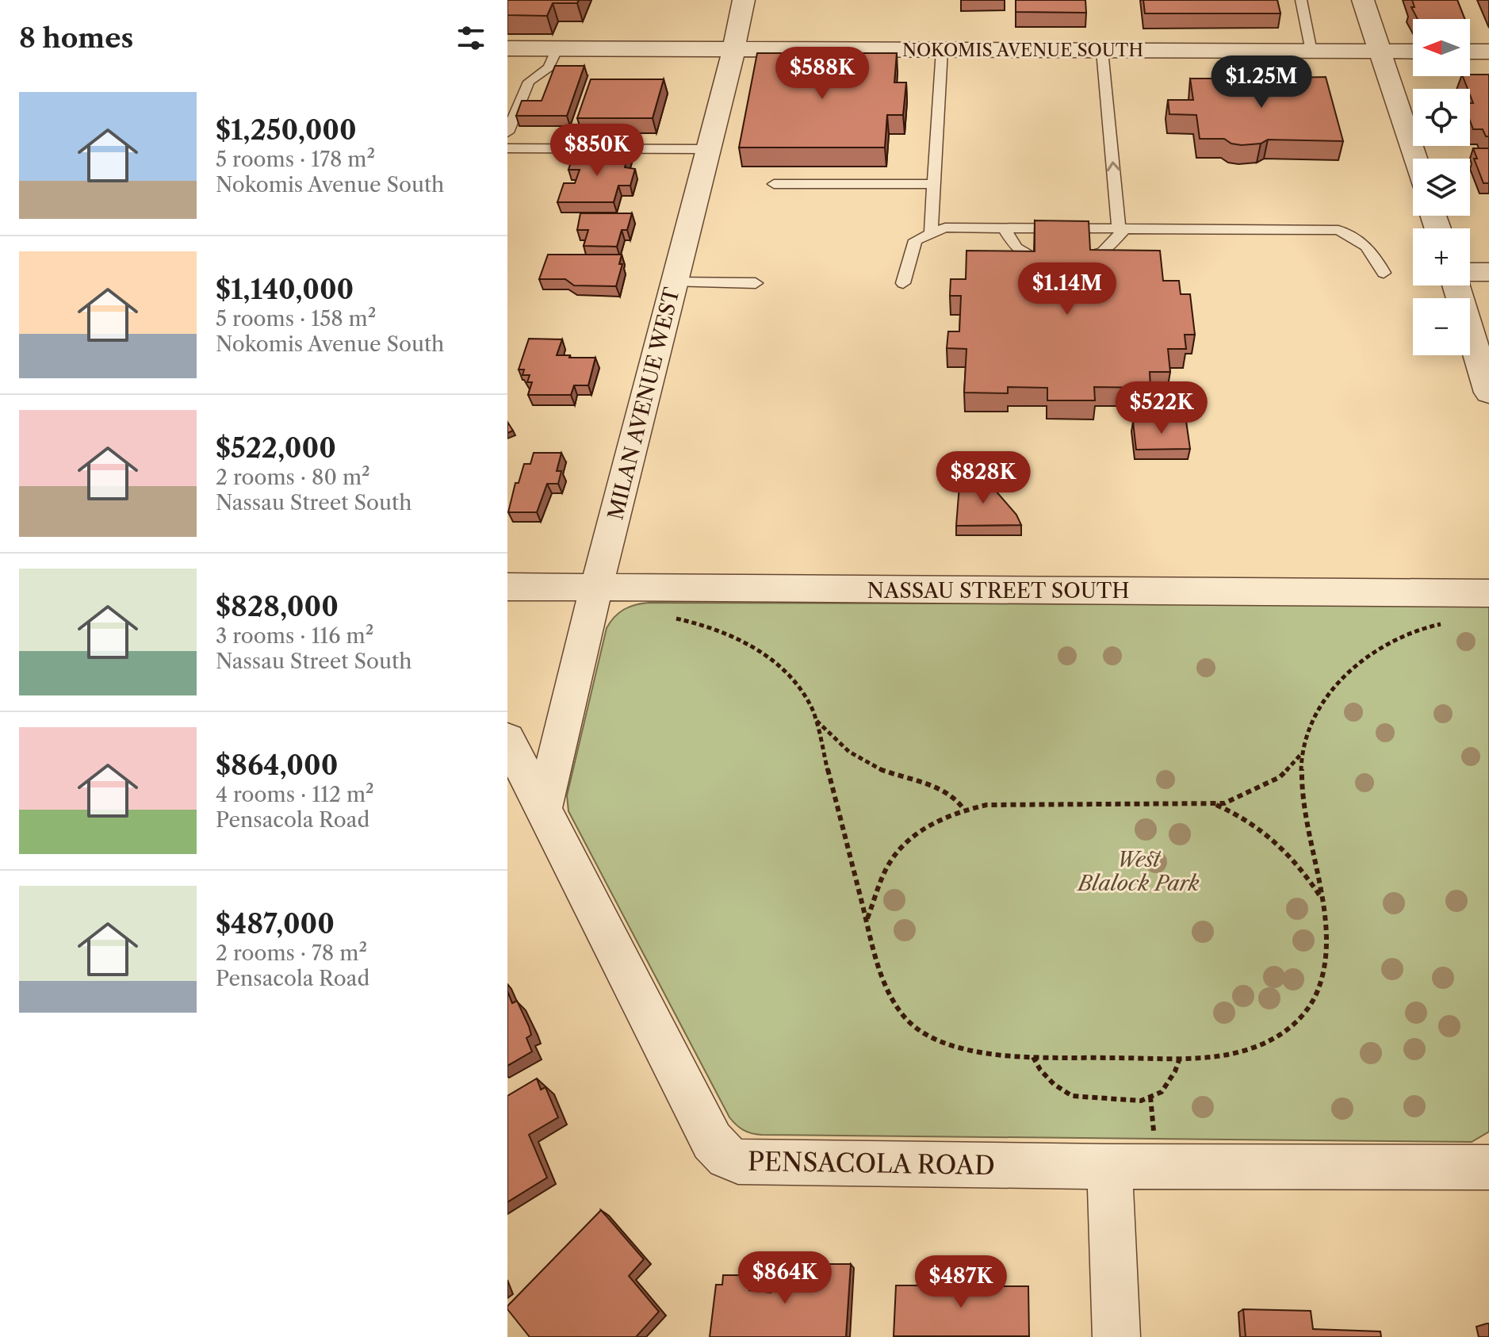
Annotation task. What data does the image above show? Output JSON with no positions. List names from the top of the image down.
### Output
{
  "streets": {
    "street": [
      "NOKOMIS AVENUE SOUTH",
      "MILAN AVENUE WEST",
      "NASSAU STREET SOUTH",
      "PENSACOLA ROAD"
    ]
  },
  "crossings": [
    ["NOKOMIS AVENUE SOUTH", "MILAN AVENUE WEST"],
    ["MILAN AVENUE WEST", "NASSAU STREET SOUTH"],
    ["MILAN AVENUE WEST", "PENSACOLA ROAD"]
  ],
  "parks": ["West Blalock Park"],
  "north": "left",
  "page": {
    "heading": "8 homes",
    "map_buttons": ["+", "−"],
    "price": [
      "$588K",
      "$1.25M",
      "$850K",
      "$1.14M",
      "$522K",
      "$828K",
      "$864K",
      "$487K"
    ],
    "list": [
      {
        "name": "$1,250,000",
        "note": "5 rooms · 178 m² · Nokomis Avenue South"
      },
      {
        "name": "$1,140,000",
        "note": "5 rooms · 158 m² · Nokomis Avenue South"
      },
      {
        "name": "$522,000",
        "note": "2 rooms · 80 m² · Nassau Street South"
      },
      {
        "name": "$828,000",
        "note": "3 rooms · 116 m² · Nassau Street South"
      },
      {
        "name": "$864,000",
        "note": "4 rooms · 112 m² · Pensacola Road"
      },
      {
        "name": "$487,000",
        "note": "2 rooms · 78 m² · Pensacola Road"
      }
    ]
  }
}
